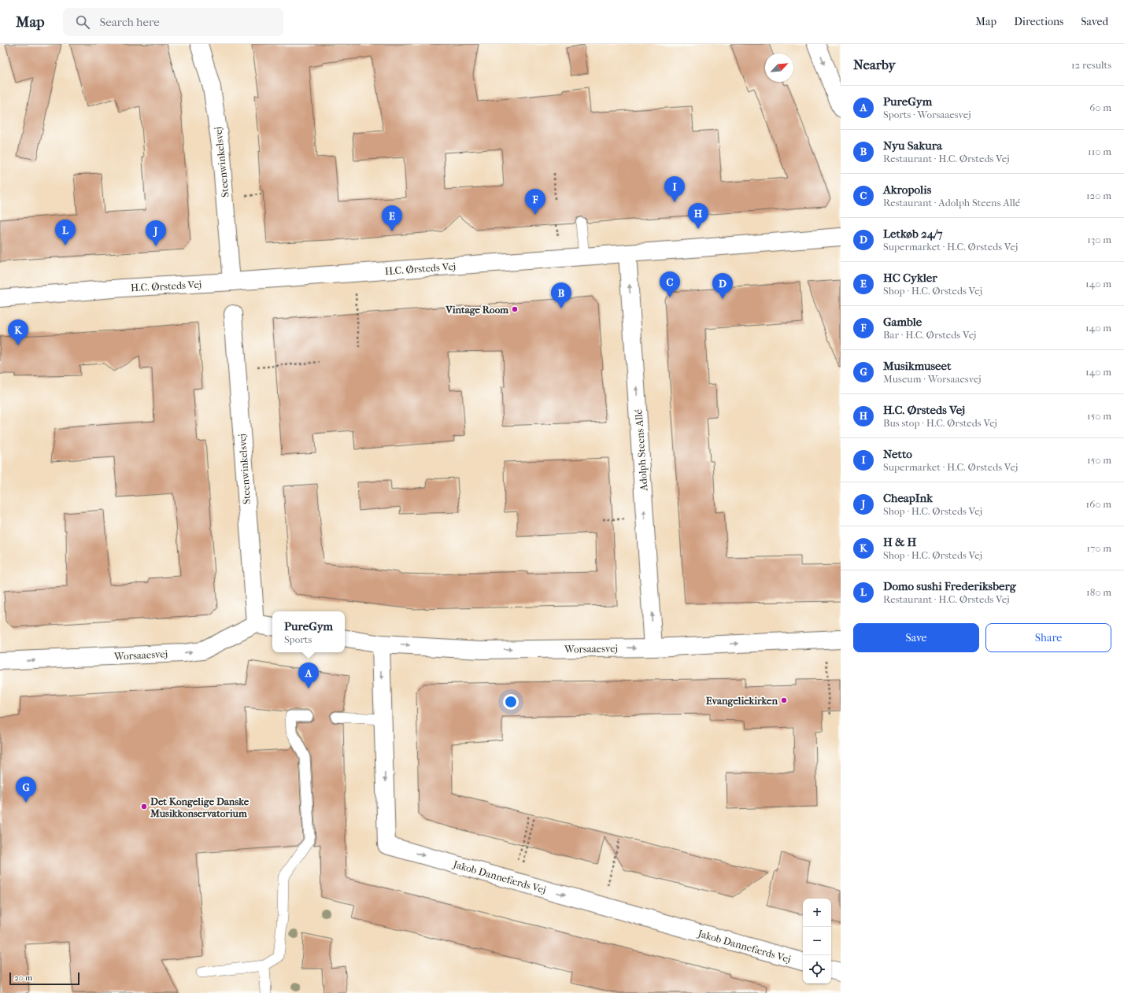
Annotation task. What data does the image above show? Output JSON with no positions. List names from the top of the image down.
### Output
{
  "streets": {
    "street": [
      "Steenwinkelsvej",
      "H.C. Ørsteds Vej",
      "Adolph Steens Allé",
      "Worsaaesvej",
      "Jakob Dannefærds Vej"
    ]
  },
  "crossings": [
    ["Steenwinkelsvej", "H.C. Ørsteds Vej"],
    ["Steenwinkelsvej", "Worsaaesvej"],
    ["H.C. Ørsteds Vej", "Adolph Steens Allé"],
    ["Adolph Steens Allé", "Worsaaesvej"],
    ["Worsaaesvej", "Jakob Dannefærds Vej"]
  ],
  "one_way": ["Adolph Steens Allé", "Worsaaesvej", "Jakob Dannefærds Vej"],
  "places": ["Vintage Room", "Evangeliekirken", "Det Kongelige Danske Musikkonservatorium"],
  "scale_bar": "20 m",
  "north": "top right",
  "page": {
    "header": "Map",
    "search": "Search here",
    "nav": ["Map", "Directions", "Saved"],
    "heading": ["Nearby", "12 results"],
    "list": [
      {
        "mark": "A",
        "name": "PureGym",
        "note": "Sports · Worsaaesvej",
        "value": "60 m"
      },
      {
        "mark": "B",
        "name": "Nyu Sakura",
        "note": "Restaurant · H.C. Ørsteds Vej",
        "value": "110 m"
      },
      {
        "mark": "C",
        "name": "Akropolis",
        "note": "Restaurant · Adolph Steens Allé",
        "value": "120 m"
      },
      {
        "mark": "D",
        "name": "Letkøb 24/7",
        "note": "Supermarket · H.C. Ørsteds Vej",
        "value": "130 m"
      },
      {
        "mark": "E",
        "name": "HC Cykler",
        "note": "Shop · H.C. Ørsteds Vej",
        "value": "140 m"
      },
      {
        "mark": "F",
        "name": "Gamble",
        "note": "Bar · H.C. Ørsteds Vej",
        "value": "140 m"
      },
      {
        "mark": "G",
        "name": "Musikmuseet",
        "note": "Museum · Worsaaesvej",
        "value": "140 m"
      },
      {
        "mark": "H",
        "name": "H.C. Ørsteds Vej",
        "note": "Bus stop · H.C. Ørsteds Vej",
        "value": "150 m"
      },
      {
        "mark": "I",
        "name": "Netto",
        "note": "Supermarket · H.C. Ørsteds Vej",
        "value": "150 m"
      },
      {
        "mark": "J",
        "name": "CheapInk",
        "note": "Shop · H.C. Ørsteds Vej",
        "value": "160 m"
      },
      {
        "mark": "K",
        "name": "H & H",
        "note": "Shop · H.C. Ørsteds Vej",
        "value": "170 m"
      },
      {
        "mark": "L",
        "name": "Domo sushi Frederiksberg",
        "note": "Restaurant · H.C. Ørsteds Vej",
        "value": "180 m"
      }
    ],
    "pins": [
      "I",
      "F",
      "H",
      "E",
      "L",
      "J",
      "C",
      "D",
      "B",
      "K",
      "A",
      "G"
    ],
    "popup": ["PureGym", "Sports"],
    "buttons": ["Save", "Share"],
    "map_buttons": ["+", "−"],
    "scale": "20 m"
  }
}
